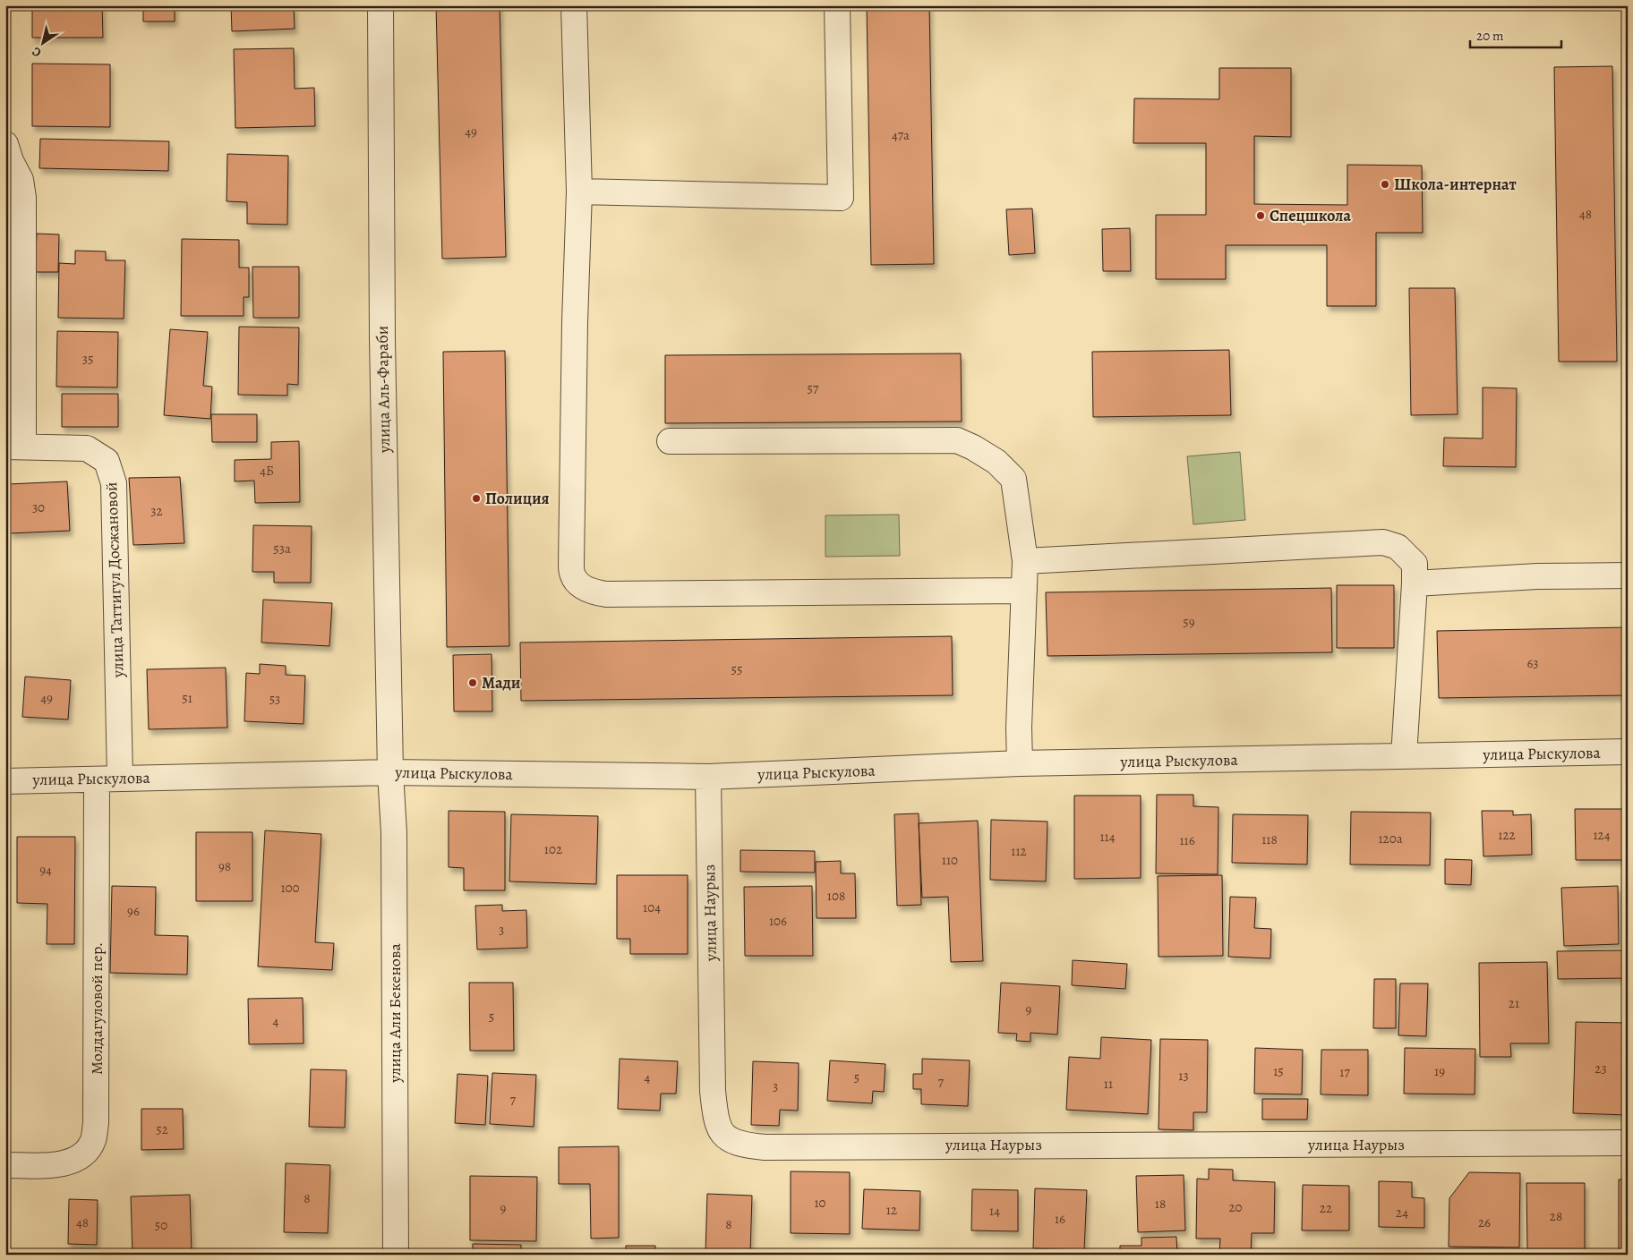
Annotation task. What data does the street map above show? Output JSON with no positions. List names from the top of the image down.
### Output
{
  "streets": {
    "street": [
      "улица Аль-Фараби",
      "улица Таттигул Досжановой",
      "улица Рыскулова",
      "улица Наурыз",
      "Молдагуловой пер.",
      "улица Али Бекенова"
    ]
  },
  "crossings": [
    ["улица Аль-Фараби", "улица Рыскулова"],
    ["улица Аль-Фараби", "улица Али Бекенова"],
    ["улица Таттигул Досжановой", "улица Рыскулова"],
    ["улица Таттигул Досжановой", "Молдагуловой пер."],
    ["улица Рыскулова", "улица Наурыз"],
    ["улица Рыскулова", "Молдагуловой пер."],
    ["улица Рыскулова", "улица Али Бекенова"]
  ],
  "places": [
    "Школа-интернат",
    "Спецшкола",
    "Полиция",
    "Мади"
  ],
  "house_numbers": [
    "49",
    "47а",
    "48",
    "35",
    "57",
    "4Б",
    "30",
    "32",
    "53а",
    "59",
    "63",
    "55",
    "49",
    "51",
    "53",
    "122",
    "124",
    "114",
    "120а",
    "118",
    "116",
    "102",
    "112",
    "110",
    "98",
    "94",
    "100",
    "108",
    "104",
    "96",
    "106",
    "3",
    "21",
    "9",
    "5",
    "4",
    "23",
    "15",
    "19",
    "17",
    "13",
    "4",
    "5",
    "7",
    "11",
    "3",
    "7",
    "52",
    "8",
    "10",
    "18",
    "20",
    "9",
    "22",
    "12",
    "14",
    "24",
    "28",
    "16",
    "48",
    "26",
    "8",
    "50"
  ],
  "scale_bar": "20 m",
  "north": "bottom left"
}
